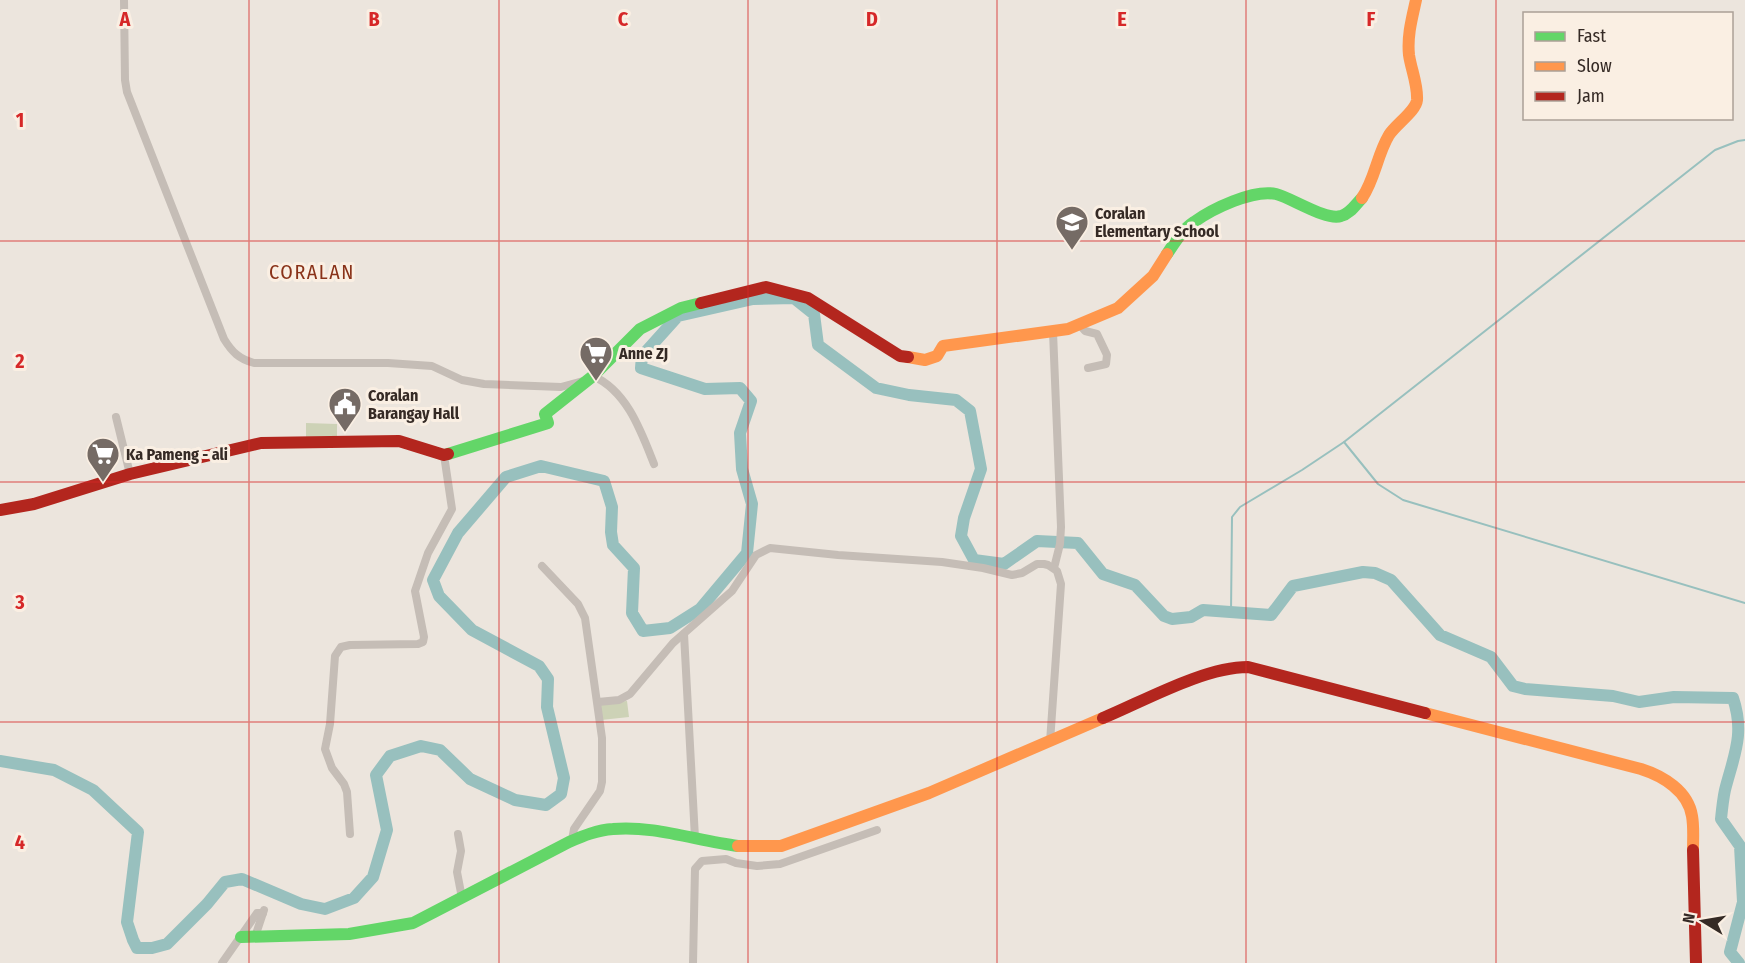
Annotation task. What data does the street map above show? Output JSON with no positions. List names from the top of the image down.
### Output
{
  "districts": ["CORALAN"],
  "places": {
    "school or university": ["Coralan Elementary School"],
    "supermarket": ["Anne ZJ", "Ka Pameng - ali"],
    "public building": ["Coralan Barangay Hall"]
  },
  "legend": ["Fast", "Slow", "Jam"],
  "north": "left",
  "grid": {
    "columns": [
      "A",
      "B",
      "C",
      "D",
      "E",
      "F"
    ],
    "rows": [
      "1",
      "2",
      "3",
      "4"
    ]
  }
}
